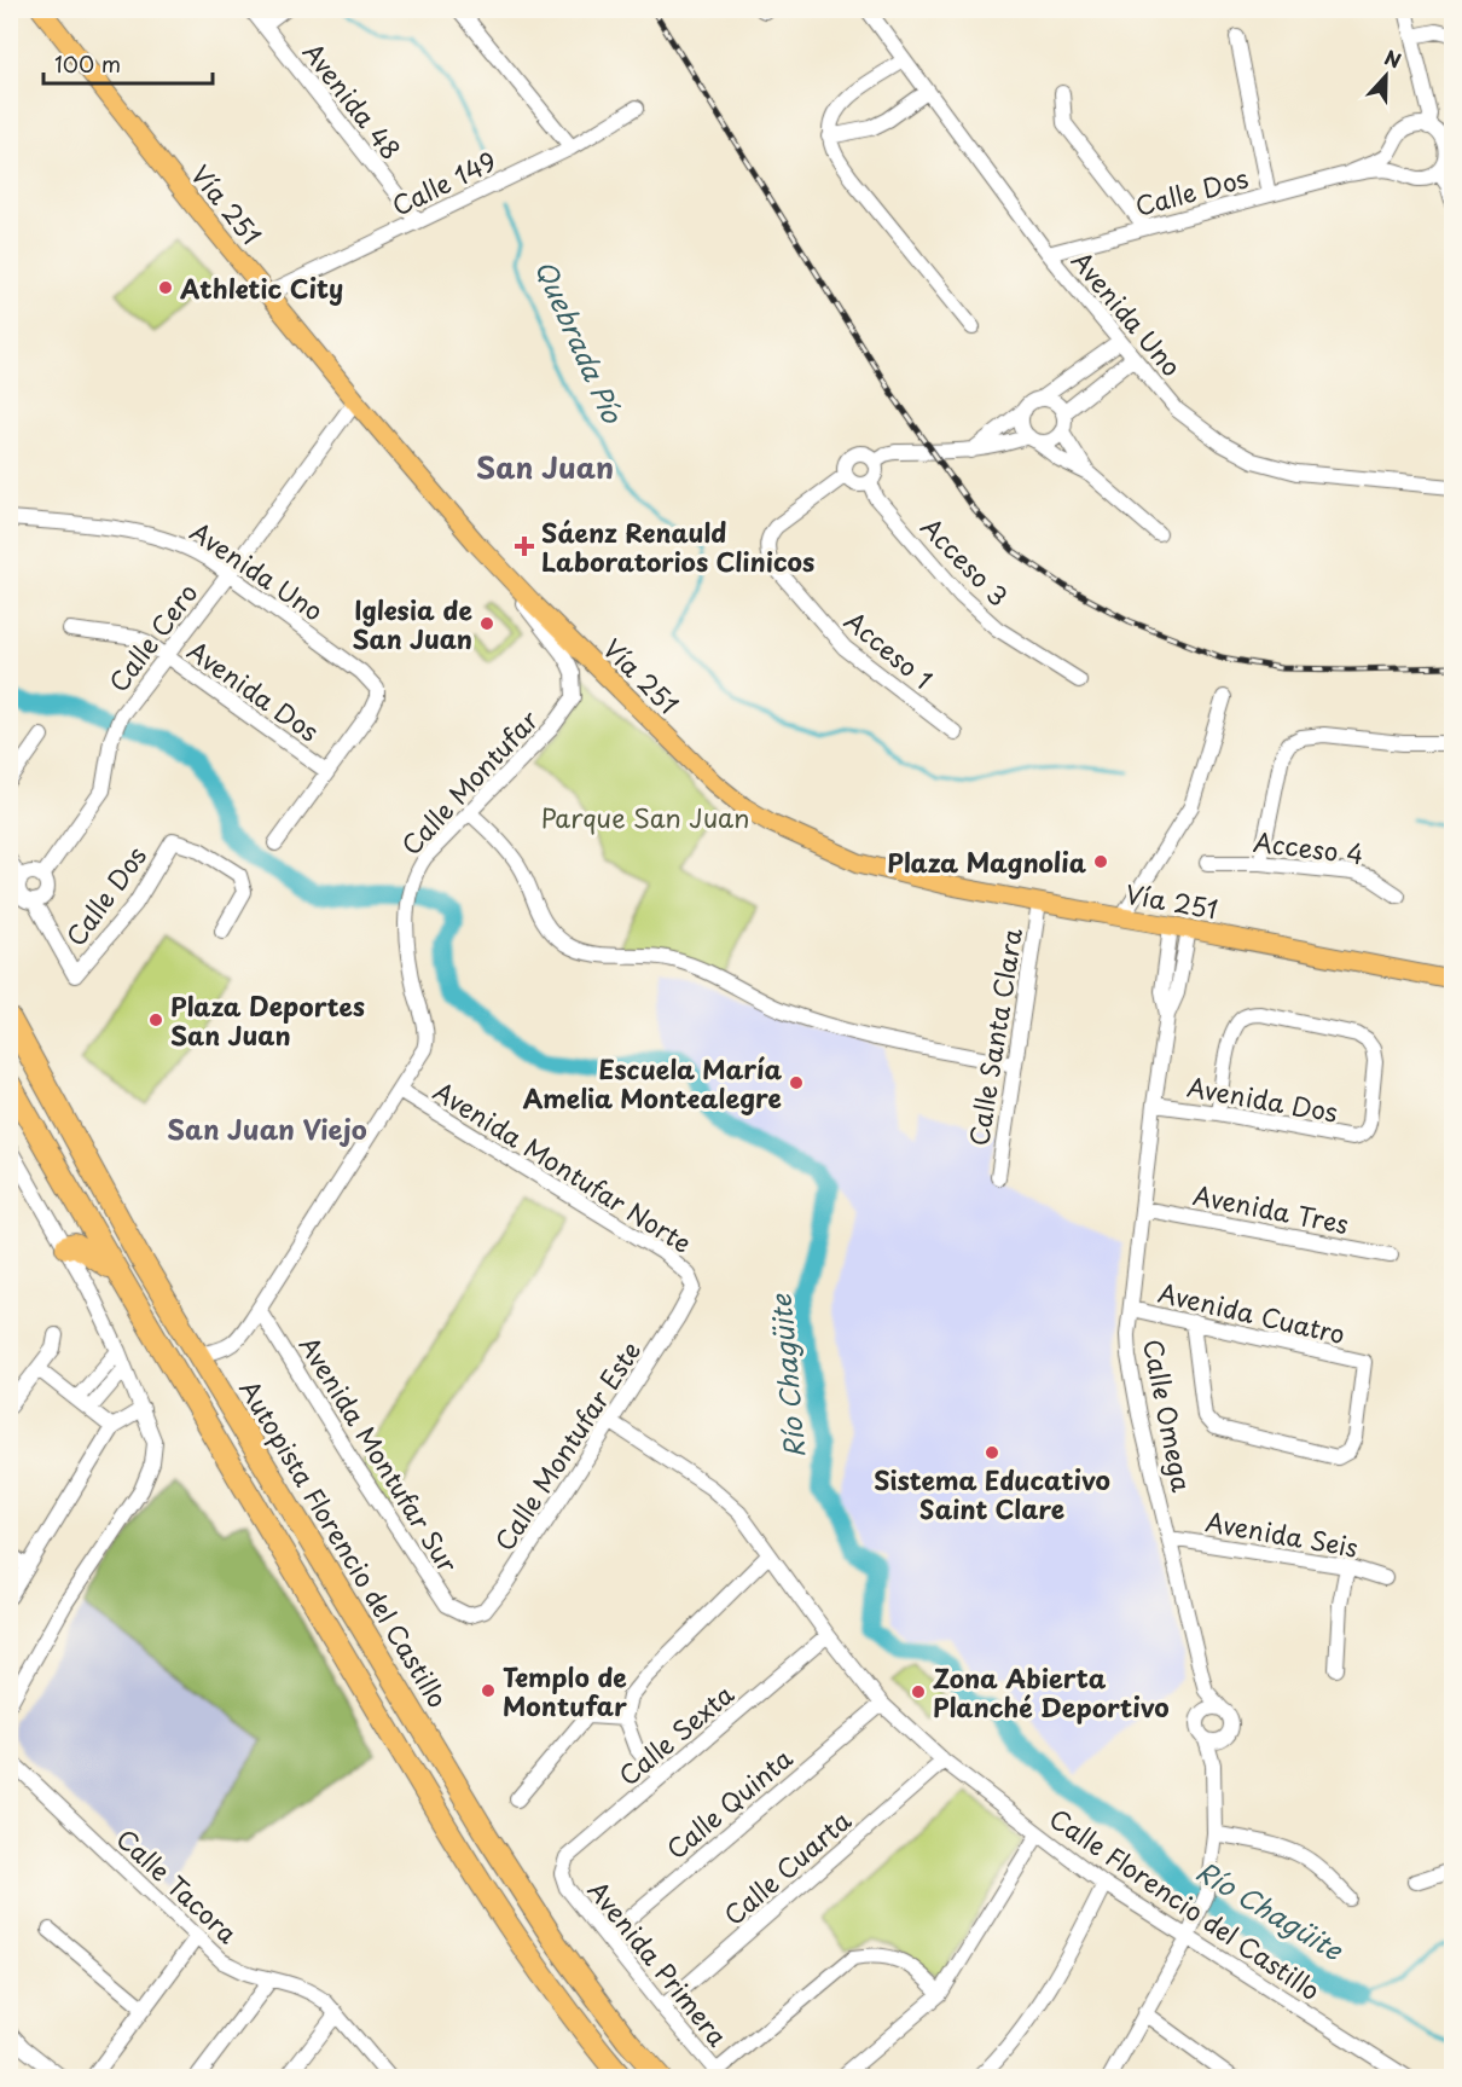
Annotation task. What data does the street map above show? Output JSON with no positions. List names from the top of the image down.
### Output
{
  "streets": {
    "highway": ["Autopista Florencio del Castillo"],
    "main road": ["Vía 251"],
    "street": [
      "Avenida 48",
      "Calle 149",
      "Calle Dos",
      "Avenida Uno",
      "Acceso 3",
      "Calle Cero",
      "Acceso 1",
      "Avenida Dos",
      "Calle Montufar",
      "Acceso 4",
      "Calle Santa Clara",
      "Avenida Montufar Norte",
      "Avenida Tres",
      "Avenida Cuatro",
      "Calle Omega",
      "Calle Montufar Este",
      "Avenida Montufar Sur",
      "Avenida Seis",
      "Calle Sexta",
      "Calle Quinta",
      "Calle Cuarta",
      "Calle Tacora",
      "Calle Florencio del Castillo",
      "Avenida Primera"
    ]
  },
  "crossings": [
    ["Avenida 48", "Calle 149"],
    ["Calle 149", "Vía 251"],
    ["Calle Dos", "Avenida Uno"],
    ["Calle Dos", "Calle Cero"],
    ["Vía 251", "Calle Cero"],
    ["Vía 251", "Calle Montufar"],
    ["Vía 251", "Calle Santa Clara"],
    ["Vía 251", "Calle Omega"],
    ["Avenida Uno", "Calle Cero"],
    ["Avenida Uno", "Avenida Dos"],
    ["Acceso 3", "Acceso 1"],
    ["Calle Cero", "Avenida Dos"],
    ["Avenida Dos", "Calle Omega"],
    ["Calle Montufar", "Avenida Montufar Norte"],
    ["Calle Montufar", "Avenida Montufar Sur"],
    ["Calle Montufar", "Autopista Florencio del Castillo"],
    ["Avenida Montufar Norte", "Calle Montufar Este"],
    ["Avenida Tres", "Calle Omega"],
    ["Avenida Cuatro", "Calle Omega"],
    ["Calle Omega", "Avenida Seis"],
    ["Calle Montufar Este", "Avenida Montufar Sur"],
    ["Calle Montufar Este", "Calle Florencio del Castillo"],
    ["Calle Sexta", "Calle Florencio del Castillo"],
    ["Calle Sexta", "Avenida Primera"],
    ["Calle Quinta", "Calle Florencio del Castillo"],
    ["Calle Quinta", "Avenida Primera"],
    ["Calle Cuarta", "Calle Florencio del Castillo"],
    ["Calle Cuarta", "Avenida Primera"]
  ],
  "districts": ["San Juan", "San Juan Viejo"],
  "water": ["Quebrada Pío", "Río Chagüite"],
  "parks": ["Parque San Juan"],
  "places": {
    "other": [
      "Athletic City",
      "Iglesia de San Juan",
      "Plaza Magnolia",
      "Plaza Deportes San Juan",
      "Escuela María Amelia Montealegre",
      "Sistema Educativo Saint Clare",
      "Templo de Montufar",
      "Zona Abierta Planché Deportivo"
    ],
    "health": ["Sáenz Renauld Laboratorios Clinicos"]
  },
  "scale_bar": "100 m",
  "north": "top"
}
